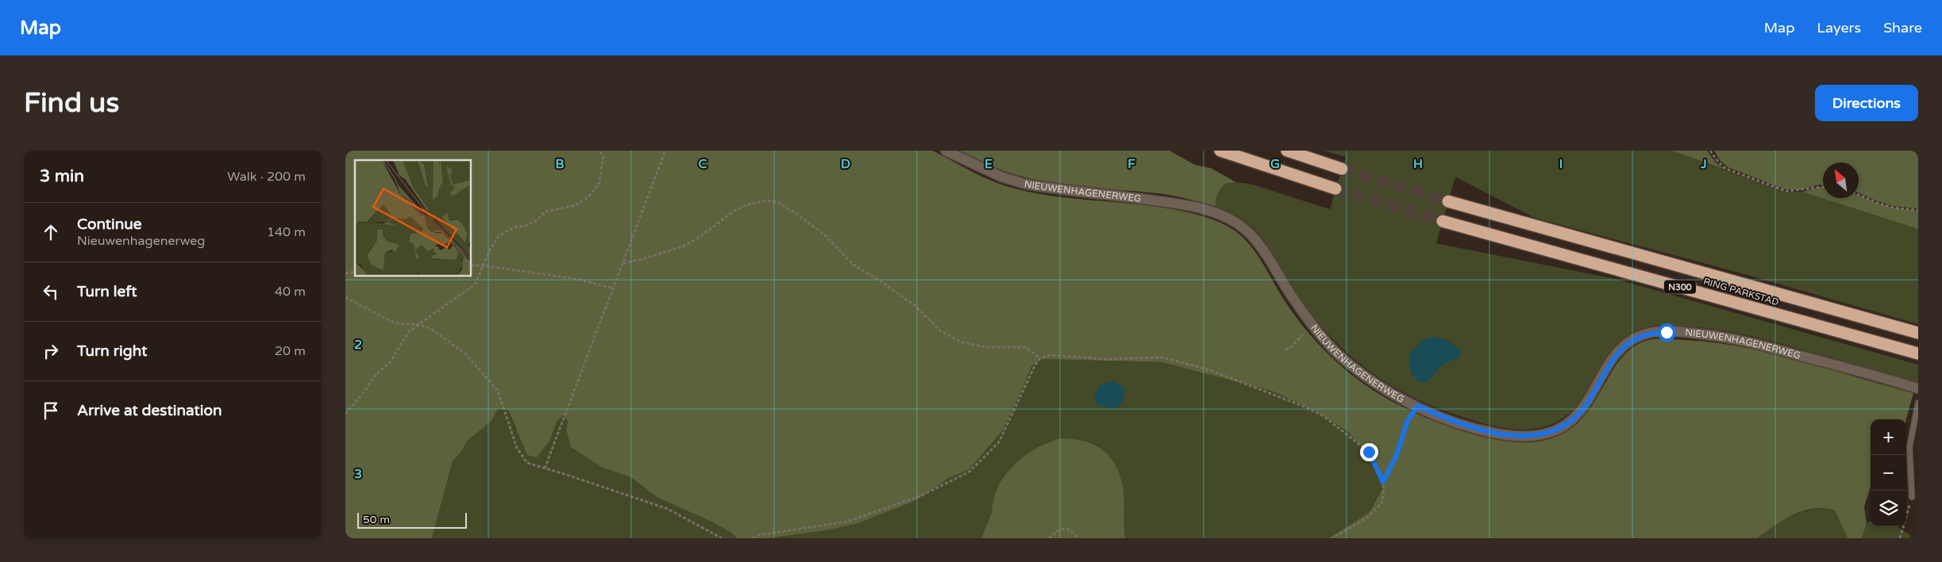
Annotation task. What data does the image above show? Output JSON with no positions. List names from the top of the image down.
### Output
{
  "streets": {
    "highway": ["N300", "RING PARKSTAD"],
    "street": ["NIEUWENHAGENERWEG"]
  },
  "scale_bar": "50 m",
  "north": "top left",
  "page": {
    "header": "Map",
    "nav": ["Map", "Layers", "Share"],
    "buttons": "Directions",
    "title": "Find us",
    "heading": ["3 min", "Walk · 200 m"],
    "list": [
      ["Continue", "Nieuwenhagenerweg", "140 m"],
      ["Turn left", "40 m"],
      ["Turn right", "20 m"],
      "Arrive at destination"
    ],
    "map_buttons": ["+", "−"],
    "scale": "50 m"
  },
  "grid": {
    "columns": [
      "B",
      "C",
      "D",
      "E",
      "F",
      "G",
      "H",
      "I",
      "J"
    ],
    "rows": ["2", "3"]
  }
}
